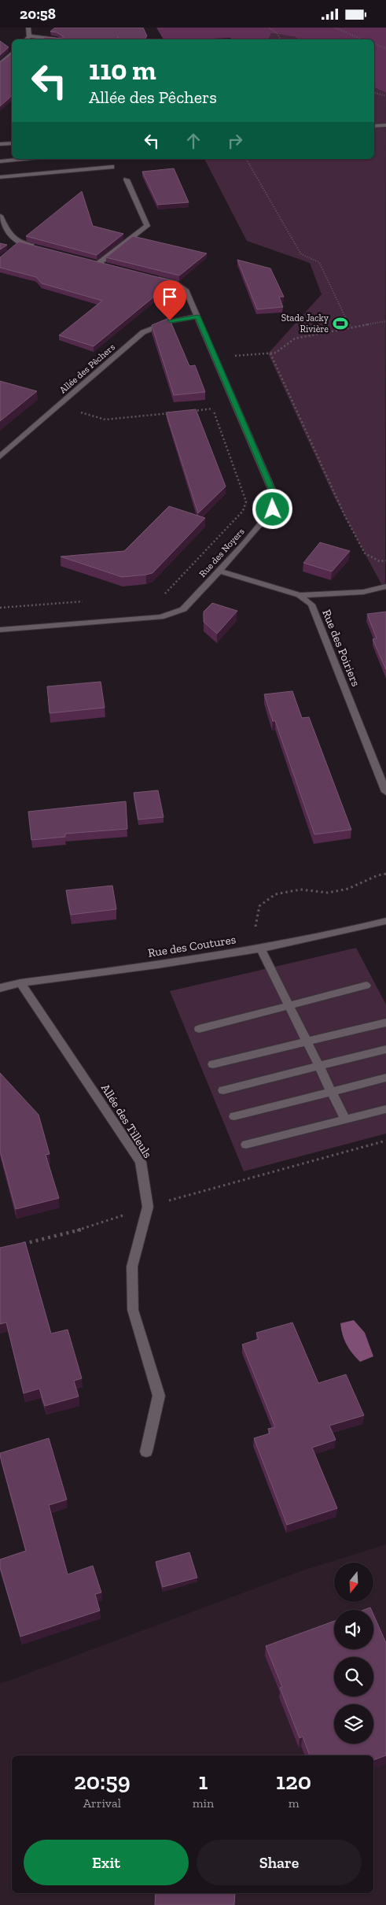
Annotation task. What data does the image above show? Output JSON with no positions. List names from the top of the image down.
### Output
{
  "streets": {
    "street": [
      "Allée des Pêchers",
      "Rue des Noyers",
      "Rue des Poiriers",
      "Rue des Coutures",
      "Allée des Tilleuls"
    ]
  },
  "crossings": [
    ["Allée des Pêchers", "Rue des Noyers"],
    ["Rue des Noyers", "Rue des Poiriers"],
    ["Rue des Coutures", "Allée des Tilleuls"]
  ],
  "places": {
    "sports": ["Stade Jacky Rivière"]
  },
  "north": "bottom",
  "page": {
    "status": "20:58",
    "turn": ["110 m", "Allée des Pêchers"],
    "eta": [
      "20:59",
      "Arrival",
      "1",
      "min",
      "120",
      "m"
    ],
    "buttons": ["Exit", "Share"]
  }
}
